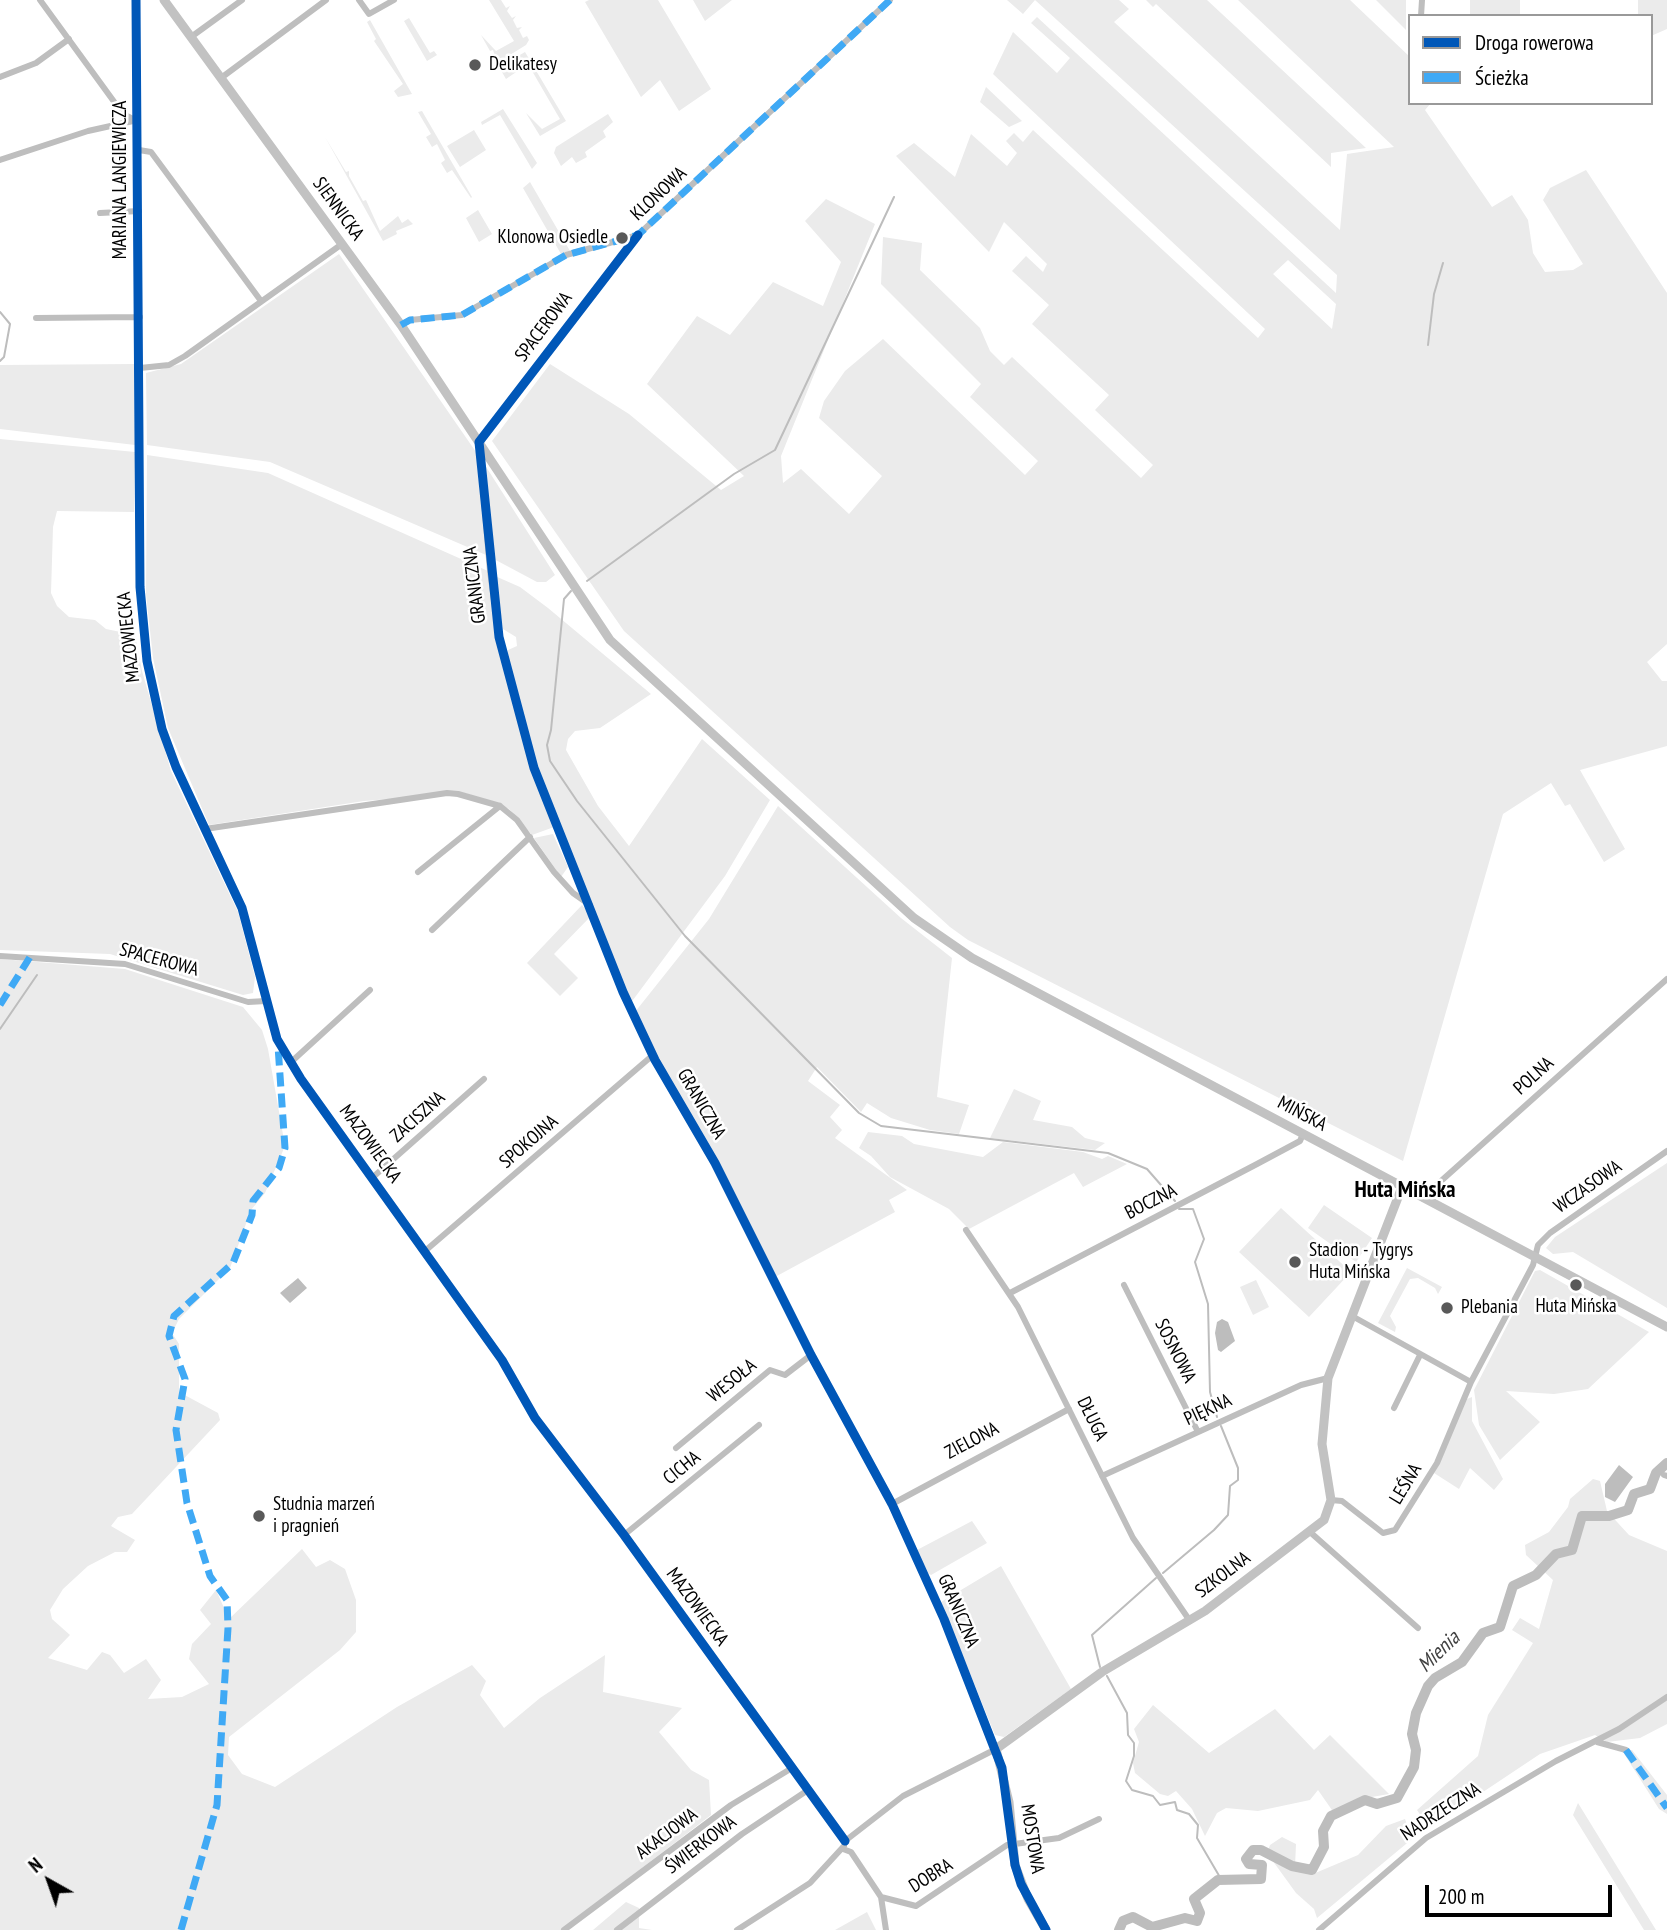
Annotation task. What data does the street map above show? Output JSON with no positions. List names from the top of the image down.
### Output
{
  "streets": {
    "main road": [
      "SIENNICKA",
      "MIŃSKA",
      "SZKOLNA",
      "MOSTOWA"
    ],
    "street": [
      "MARIANA LANGIEWICZA",
      "KLONOWA",
      "SPACEROWA",
      "GRANICZNA",
      "MAZOWIECKA",
      "POLNA",
      "ZACISZNA",
      "SPOKOJNA",
      "WCZASOWA",
      "BOCZNA",
      "SOSNOWA",
      "WESOŁA",
      "PIĘKNA",
      "DŁUGA",
      "ZIELONA",
      "CICHA",
      "LEŚNA",
      "NADRZECZNA",
      "AKACJOWA",
      "ŚWIERKOWA",
      "DOBRA"
    ]
  },
  "crossings": [
    ["MARIANA LANGIEWICZA", "MAZOWIECKA"],
    ["KLONOWA", "SIENNICKA"],
    ["KLONOWA", "SPACEROWA"],
    ["SIENNICKA", "SPACEROWA"],
    ["SIENNICKA", "GRANICZNA"],
    ["SIENNICKA", "MIŃSKA"],
    ["SPACEROWA", "GRANICZNA"],
    ["SPACEROWA", "MAZOWIECKA"],
    ["SPACEROWA", "MIŃSKA"],
    ["GRANICZNA", "MIŃSKA"],
    ["GRANICZNA", "SPOKOJNA"],
    ["GRANICZNA", "WESOŁA"],
    ["GRANICZNA", "ZIELONA"],
    ["GRANICZNA", "SZKOLNA"],
    ["GRANICZNA", "MOSTOWA"],
    ["MAZOWIECKA", "ZACISZNA"],
    ["MAZOWIECKA", "SPOKOJNA"],
    ["MAZOWIECKA", "CICHA"],
    ["MAZOWIECKA", "SZKOLNA"],
    ["MAZOWIECKA", "AKACJOWA"],
    ["MAZOWIECKA", "ŚWIERKOWA"],
    ["POLNA", "MIŃSKA"],
    ["MIŃSKA", "WCZASOWA"],
    ["MIŃSKA", "BOCZNA"],
    ["WCZASOWA", "LEŚNA"],
    ["BOCZNA", "DŁUGA"],
    ["SOSNOWA", "PIĘKNA"],
    ["PIĘKNA", "DŁUGA"],
    ["DŁUGA", "ZIELONA"],
    ["DŁUGA", "SZKOLNA"],
    ["LEŚNA", "SZKOLNA"],
    ["SZKOLNA", "MOSTOWA"],
    ["MOSTOWA", "DOBRA"]
  ],
  "districts": ["Huta Mińska"],
  "water": ["Mienia"],
  "places": [
    "Delikatesy",
    "Klonowa Osiedle",
    "Stadion - Tygrys Huta Mińska",
    "Huta Mińska",
    "Plebania",
    "Studnia marzeń i pragnień"
  ],
  "legend": ["Droga rowerowa", "Ścieżka"],
  "scale_bar": "200 m",
  "north": "top left"
}
